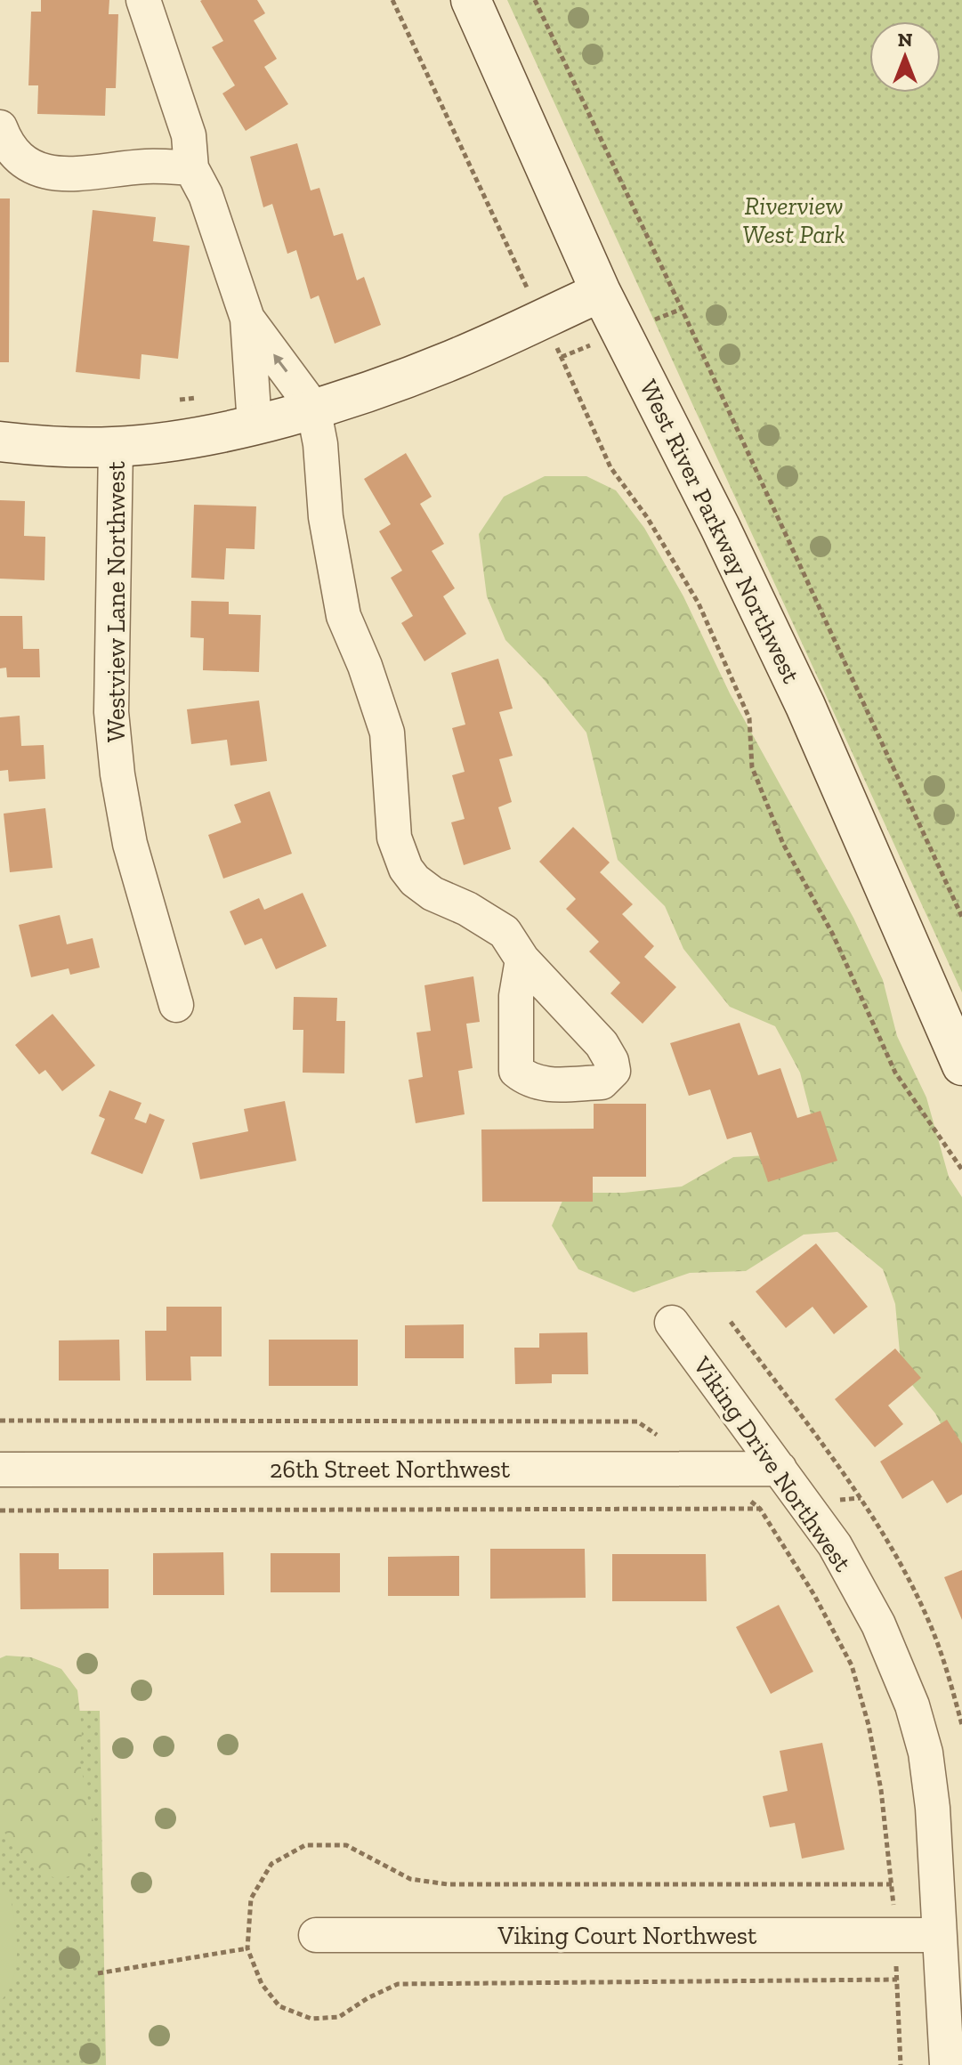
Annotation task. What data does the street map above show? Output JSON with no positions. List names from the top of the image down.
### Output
{
  "streets": {
    "main road": ["West River Parkway Northwest"],
    "street": [
      "Westview Lane Northwest",
      "Viking Drive Northwest",
      "26th Street Northwest",
      "Viking Court Northwest"
    ]
  },
  "crossings": [
    ["Viking Drive Northwest", "26th Street Northwest"],
    ["Viking Drive Northwest", "Viking Court Northwest"]
  ],
  "parks": ["Riverview West Park"],
  "north": "top"
}
